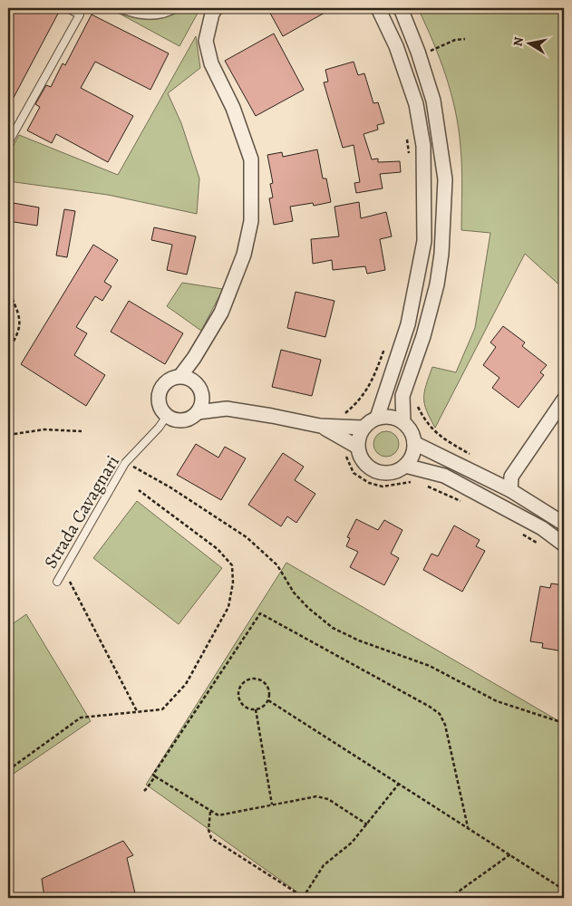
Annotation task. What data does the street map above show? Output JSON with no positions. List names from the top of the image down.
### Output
{
  "streets": {
    "lane": ["Strada Cavagnari"]
  },
  "north": "left"
}
